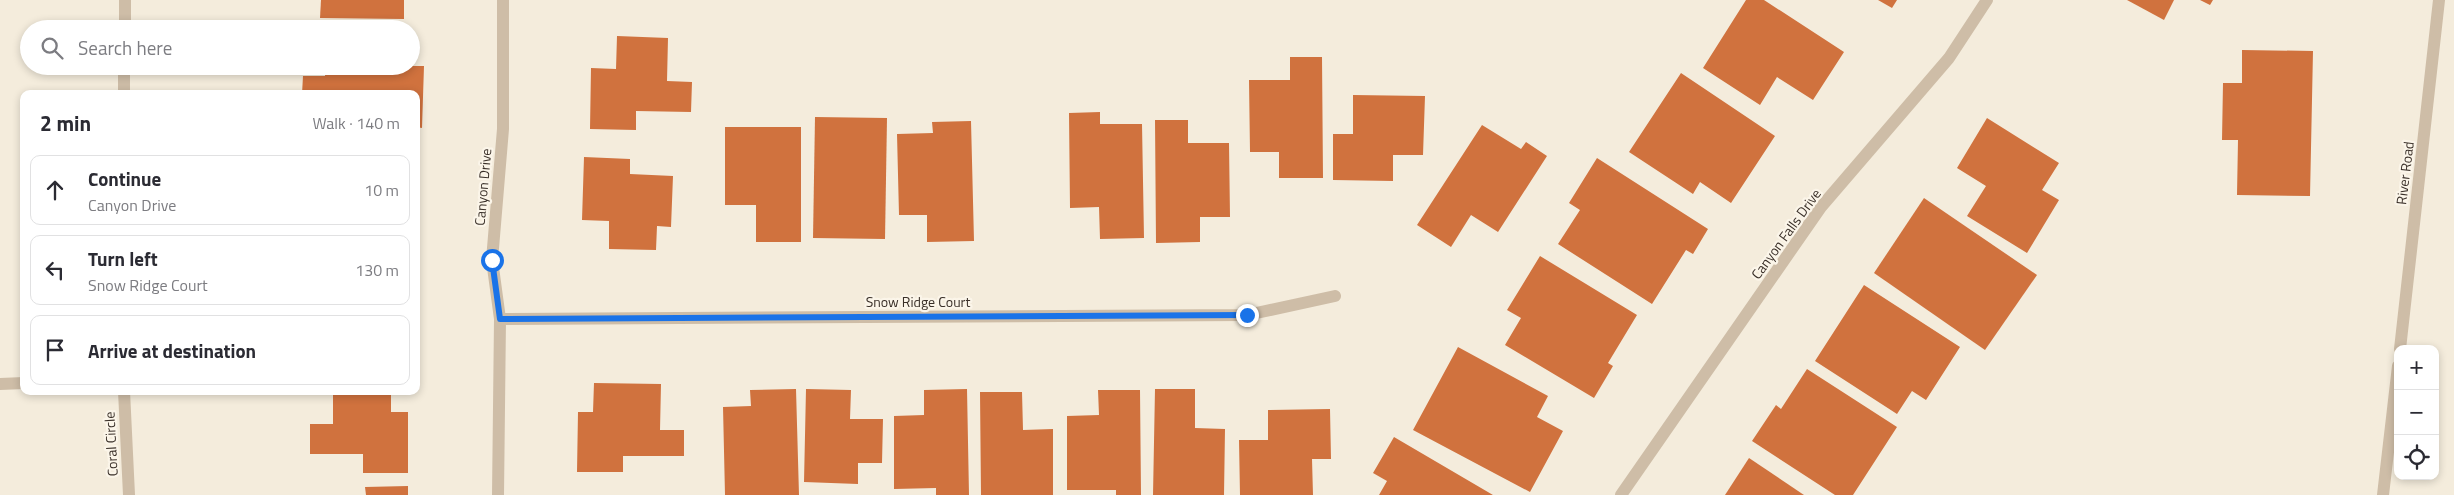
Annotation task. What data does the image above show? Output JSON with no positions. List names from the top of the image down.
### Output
{
  "streets": {
    "street": [
      "River Road",
      "Canyon Drive",
      "Canyon Falls Drive",
      "Snow Ridge Court",
      "Coral Circle"
    ]
  },
  "crossings": [
    ["Canyon Drive", "Snow Ridge Court"]
  ],
  "page": {
    "search": "Search here",
    "heading": ["2 min", "Walk · 140 m"],
    "list": [
      ["Continue", "Canyon Drive", "10 m"],
      ["Turn left", "Snow Ridge Court", "130 m"],
      "Arrive at destination"
    ],
    "map_buttons": ["+", "−"]
  }
}
